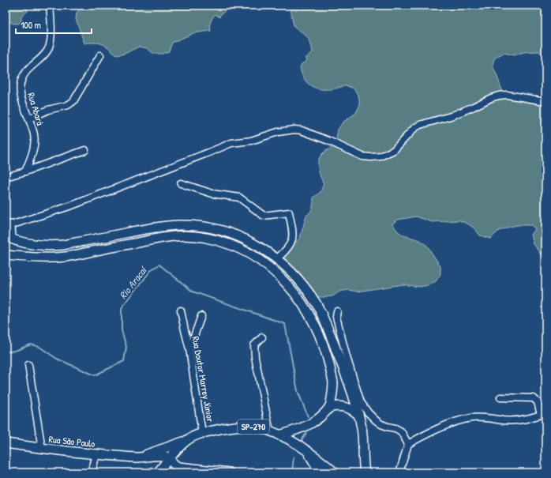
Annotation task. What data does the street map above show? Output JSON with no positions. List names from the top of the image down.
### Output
{
  "streets": {
    "main road": ["SP-270", "Rua São Paulo"],
    "street": ["Rua Abará", "Rua Doutor Marrey Júnior"]
  },
  "crossings": [
    ["Rua Doutor Marrey Júnior", "SP-270"],
    ["SP-270", "Rua São Paulo"]
  ],
  "water": ["Rio Aracaí"],
  "scale_bar": "100 m"
}
